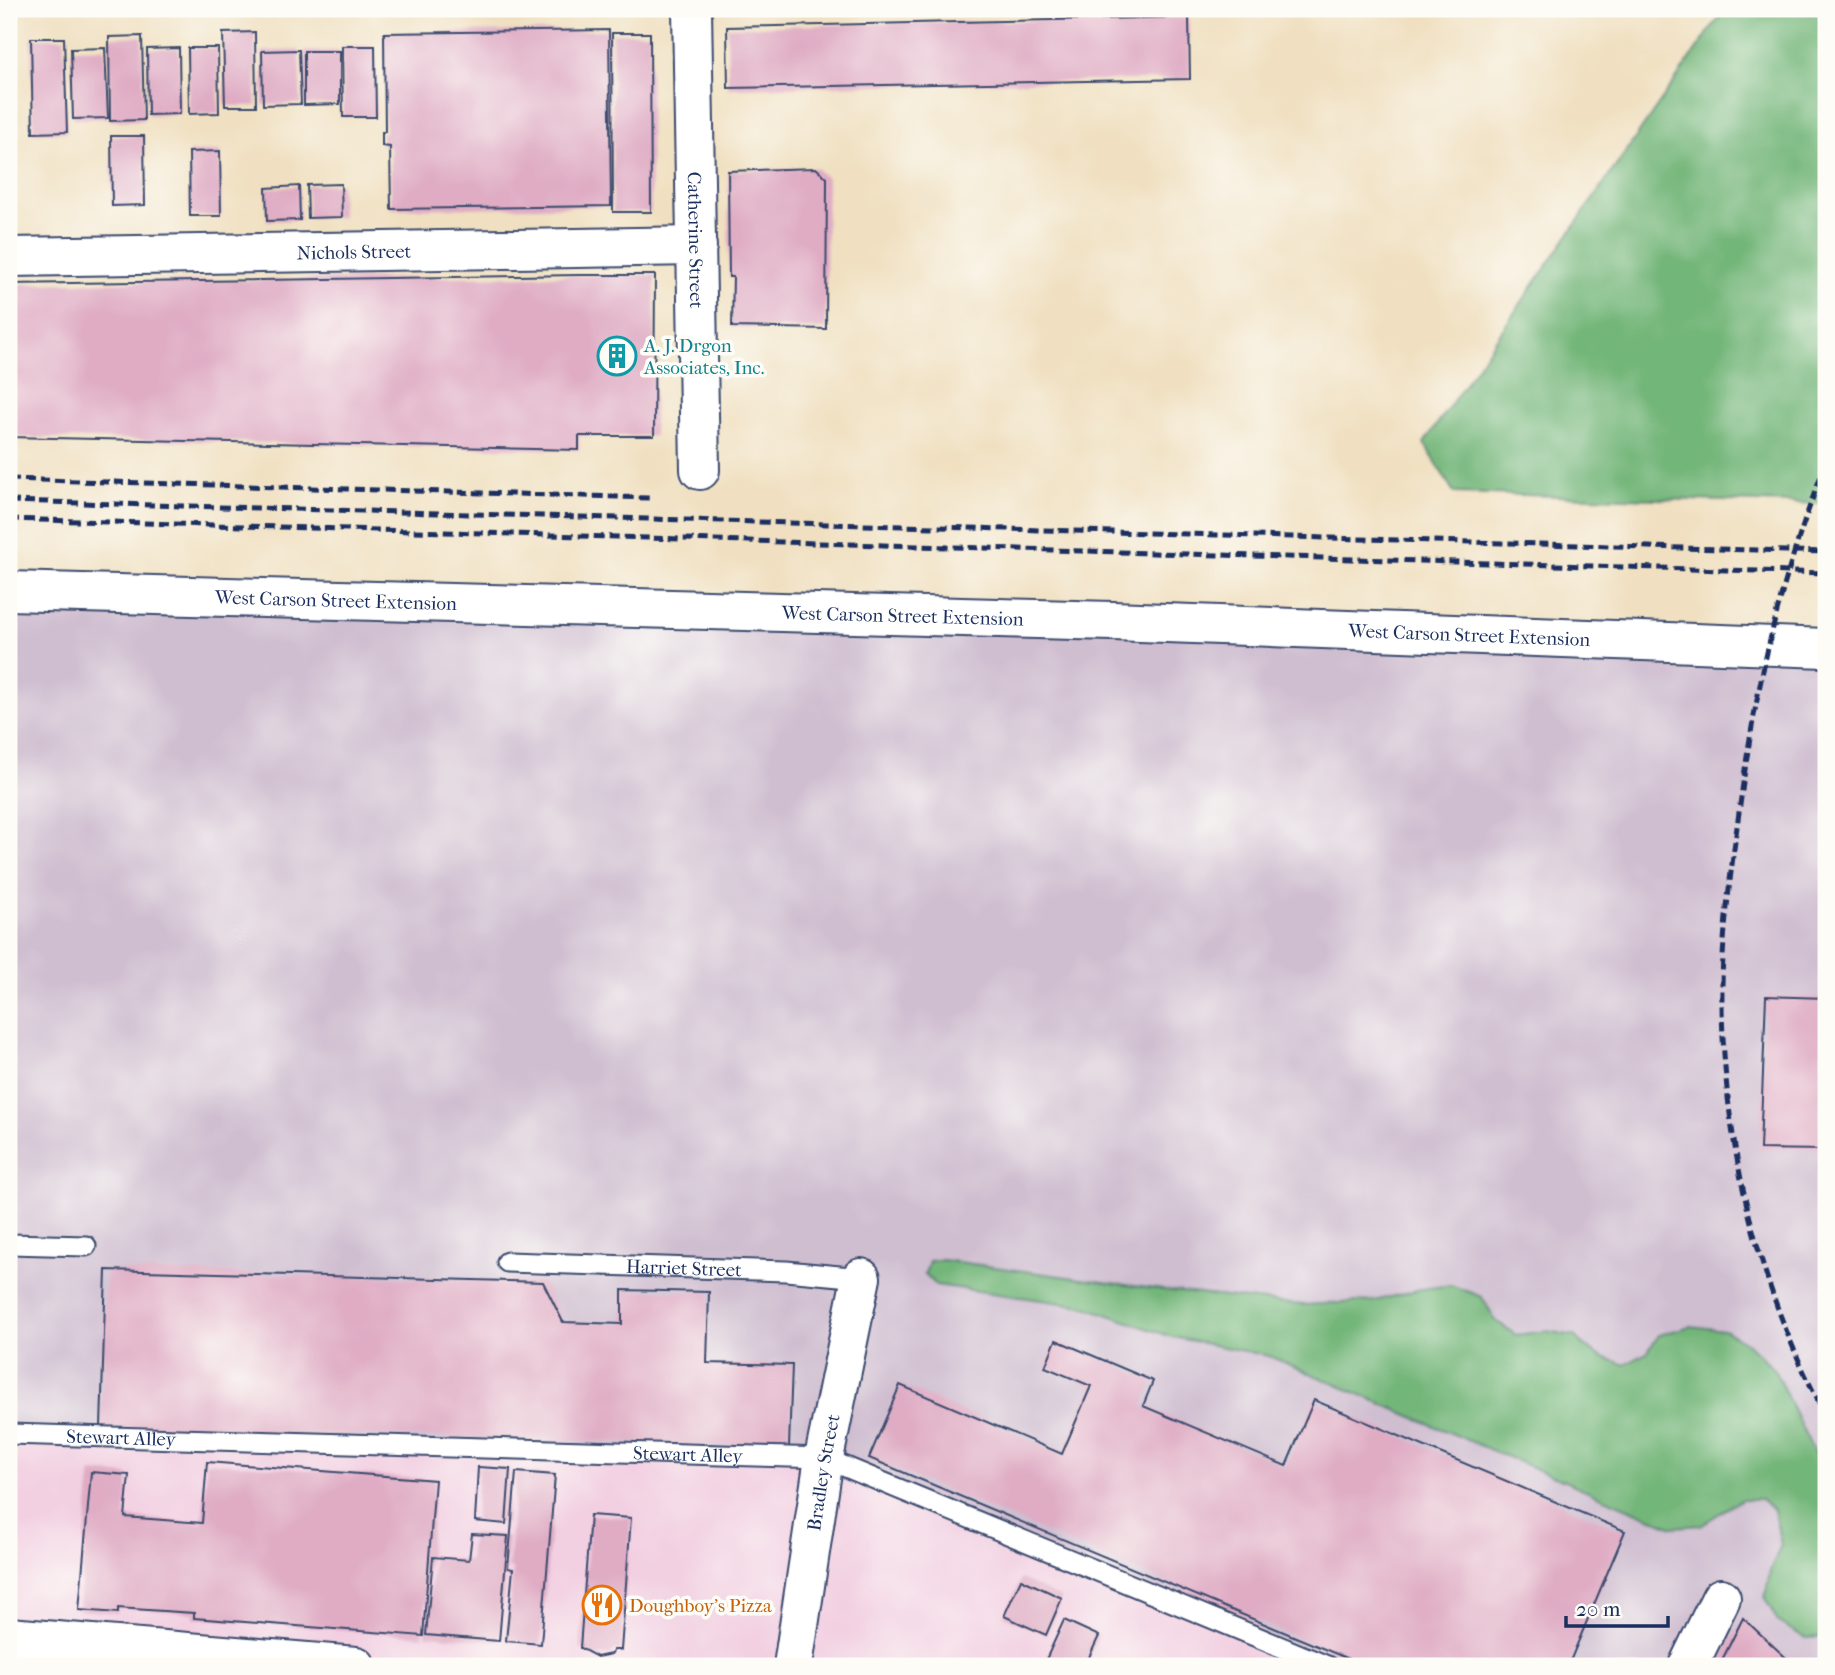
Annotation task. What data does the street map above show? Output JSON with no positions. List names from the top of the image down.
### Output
{
  "streets": {
    "street": [
      "Catherine Street",
      "Nichols Street",
      "West Carson Street Extension",
      "Bradley Street"
    ],
    "lane": ["Harriet Street", "Stewart Alley"]
  },
  "crossings": [
    ["Catherine Street", "Nichols Street"],
    ["Harriet Street", "Bradley Street"],
    ["Stewart Alley", "Bradley Street"]
  ],
  "places": {
    "building": ["A. J. Drgon Associates, Inc."],
    "restaurant": ["Doughboy's Pizza"]
  },
  "scale_bar": "20 m"
}
